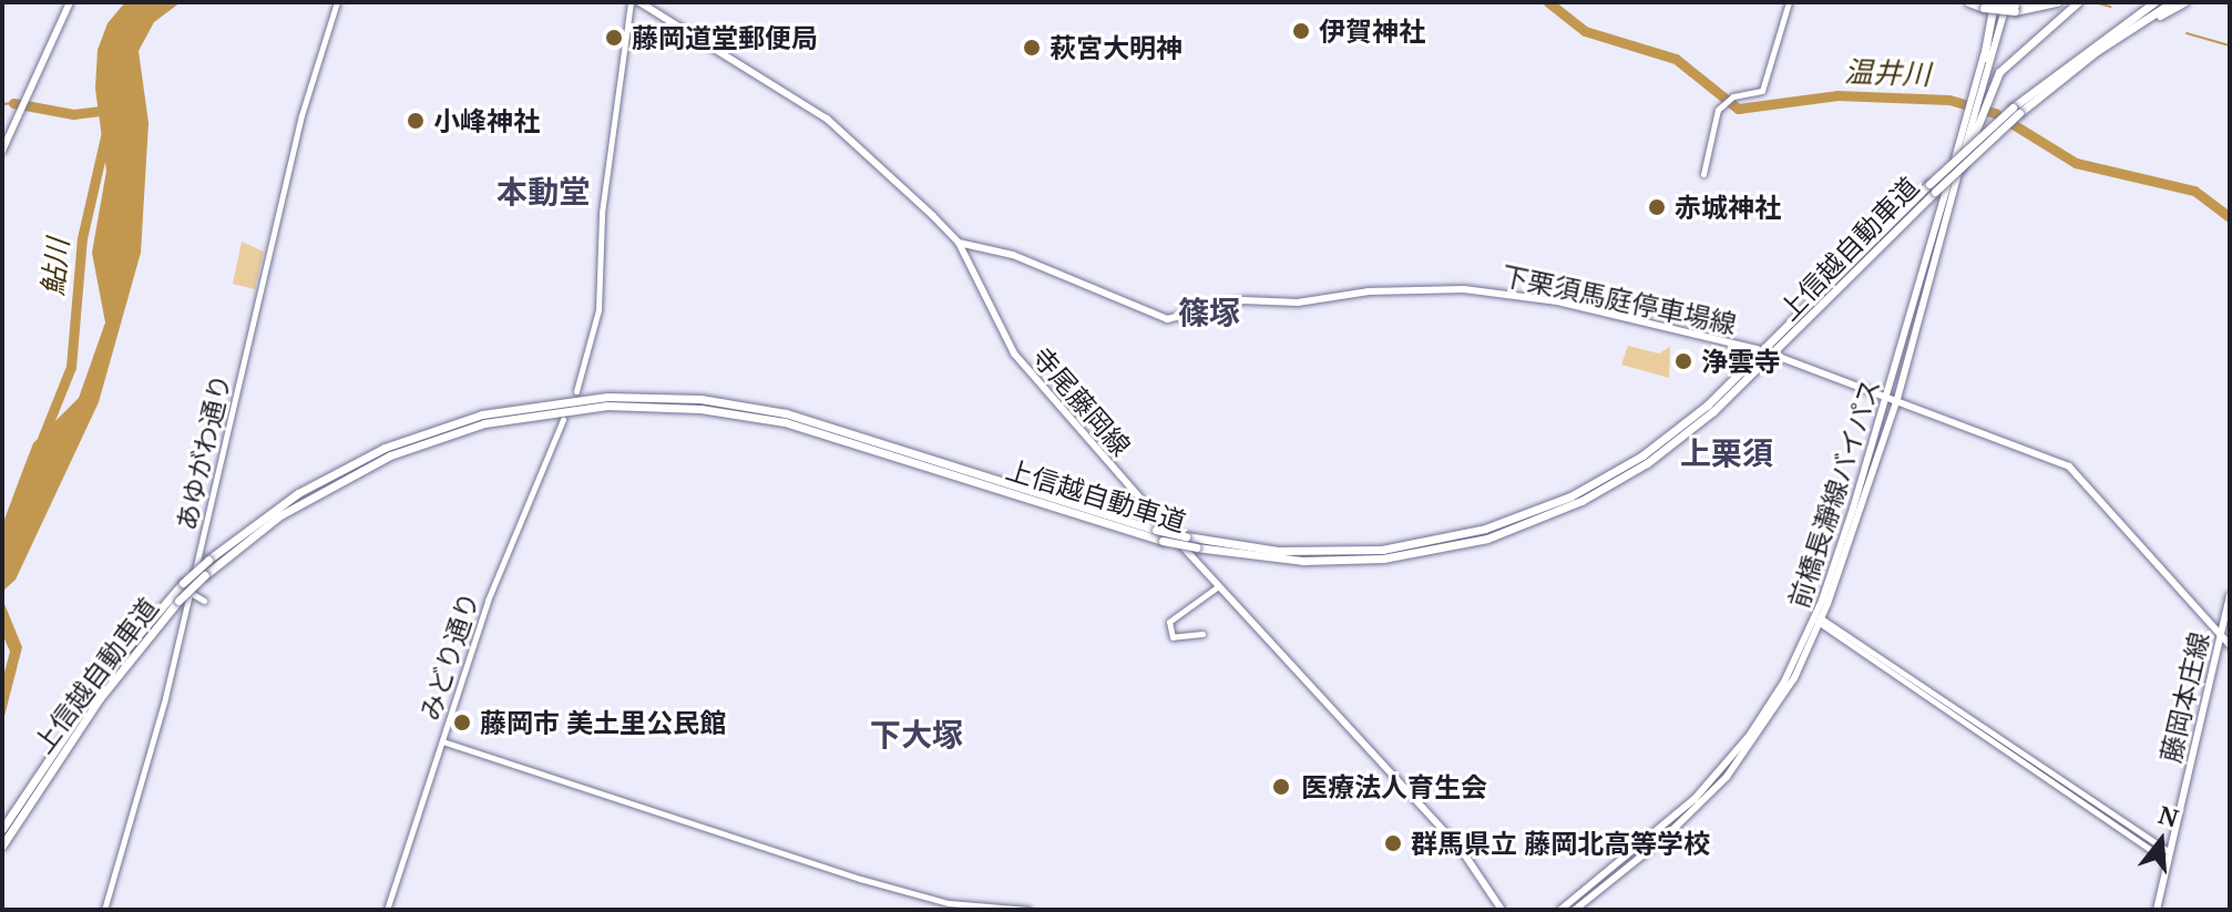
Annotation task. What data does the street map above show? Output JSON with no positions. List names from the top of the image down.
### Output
{
  "streets": {
    "highway": ["上信越自動車道"],
    "main road": [
      "下栗須馬庭停車場線",
      "寺尾藤岡線",
      "前橋長瀞線バイパス",
      "藤岡本庄線"
    ],
    "street": ["あゆがわ通り", "みどり通り"]
  },
  "crossings": [
    ["下栗須馬庭停車場線", "寺尾藤岡線"]
  ],
  "districts": [
    "本動堂",
    "篠塚",
    "上栗須",
    "下大塚"
  ],
  "water": ["温井川", "鮎川"],
  "places": [
    "伊賀神社",
    "藤岡道堂郵便局",
    "萩宮大明神",
    "小峰神社",
    "赤城神社",
    "浄雲寺",
    "藤岡市 美土里公民館",
    "医療法人育生会",
    "群馬県立 藤岡北高等学校"
  ],
  "north": "top"
}
